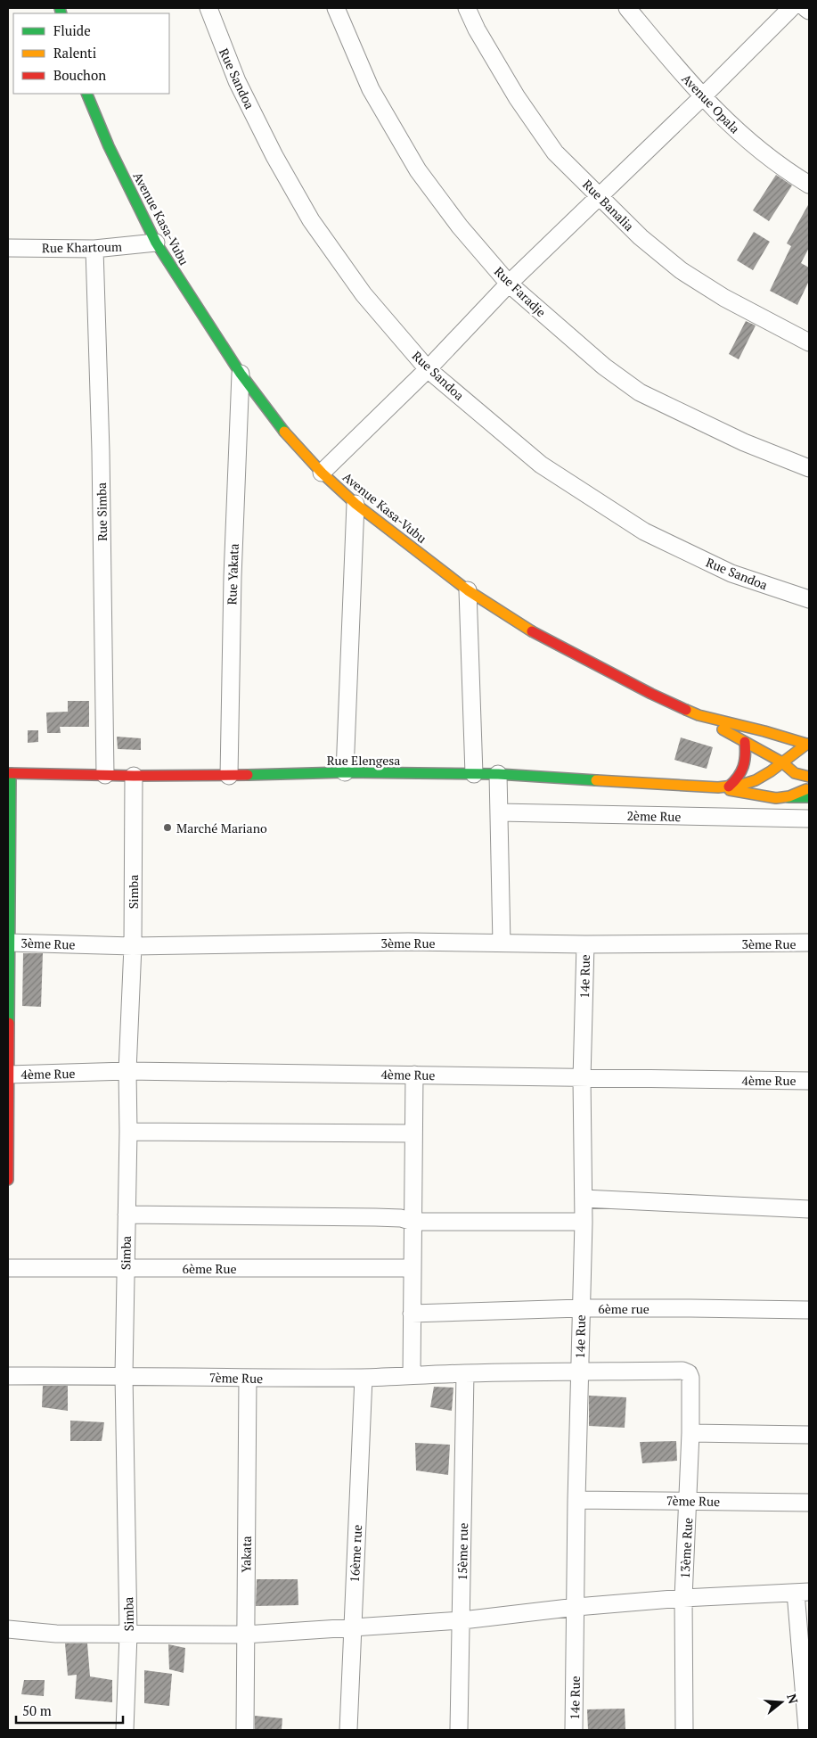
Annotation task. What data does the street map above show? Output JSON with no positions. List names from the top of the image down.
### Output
{
  "streets": {
    "street": [
      "Rue Sandoa",
      "Avenue Opala",
      "Rue Banalia",
      "Avenue Kasa-Vubu",
      "Rue Khartoum",
      "Rue Faradje",
      "Rue Simba",
      "Rue Yakata",
      "Rue Elengesa",
      "2ème Rue",
      "Simba",
      "3ème Rue",
      "14e Rue",
      "4ème Rue",
      "6ème Rue",
      "6ème rue",
      "7ème Rue",
      "13ème Rue",
      "15ème rue",
      "16ème rue",
      "Yakata"
    ]
  },
  "crossings": [
    ["Avenue Kasa-Vubu", "Rue Khartoum"],
    ["Avenue Kasa-Vubu", "Rue Yakata"],
    ["Rue Khartoum", "Rue Simba"],
    ["Rue Simba", "Rue Elengesa"],
    ["Rue Yakata", "Rue Elengesa"],
    ["Rue Elengesa", "Simba"],
    ["Simba", "3ème Rue"],
    ["Simba", "4ème Rue"],
    ["Simba", "6ème Rue"],
    ["Simba", "7ème Rue"],
    ["3ème Rue", "14e Rue"],
    ["14e Rue", "4ème Rue"],
    ["14e Rue", "6ème rue"],
    ["14e Rue", "7ème Rue"],
    ["7ème Rue", "13ème Rue"],
    ["7ème Rue", "15ème rue"],
    ["7ème Rue", "16ème rue"],
    ["7ème Rue", "Yakata"]
  ],
  "places": ["Marché Mariano"],
  "legend": ["Fluide", "Ralenti", "Bouchon"],
  "scale_bar": "50 m",
  "north": "right"
}
